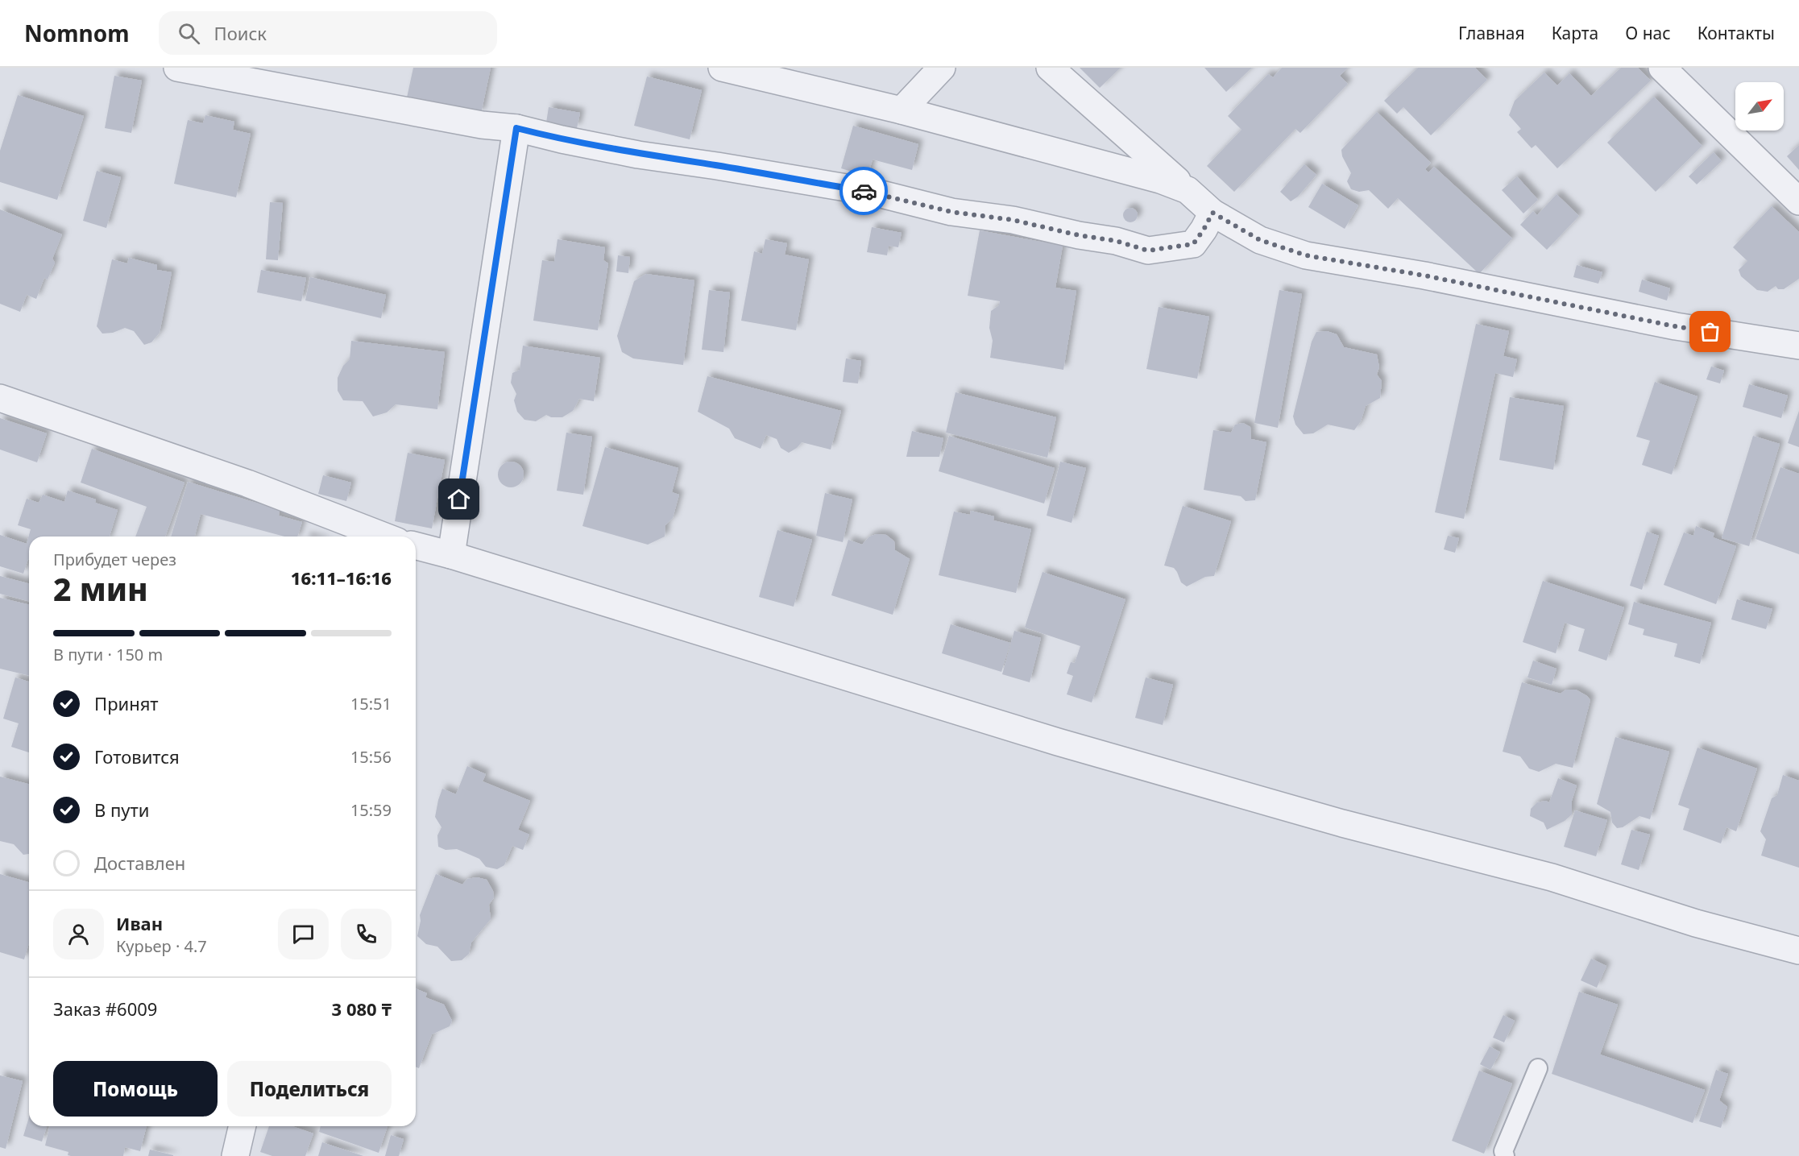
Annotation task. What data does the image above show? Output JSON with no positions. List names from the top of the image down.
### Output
{
  "north": "top right",
  "page": {
    "header": "Nomnom",
    "search": "Поиск",
    "nav": [
      "Главная",
      "Карта",
      "О нас",
      "Контакты"
    ],
    "heading": ["2 мин", "Прибудет через", "16:11–16:16"],
    "panel": [
      "Иван",
      "Курьер · 4.7",
      "Заказ #6009",
      "3 080 ₸"
    ],
    "bar": "В пути · 150 m",
    "list": [
      ["Принят", "15:51"],
      ["Готовится", "15:56"],
      ["В пути", "15:59"],
      "Доставлен"
    ],
    "buttons": ["Помощь", "Поделиться"]
  }
}
